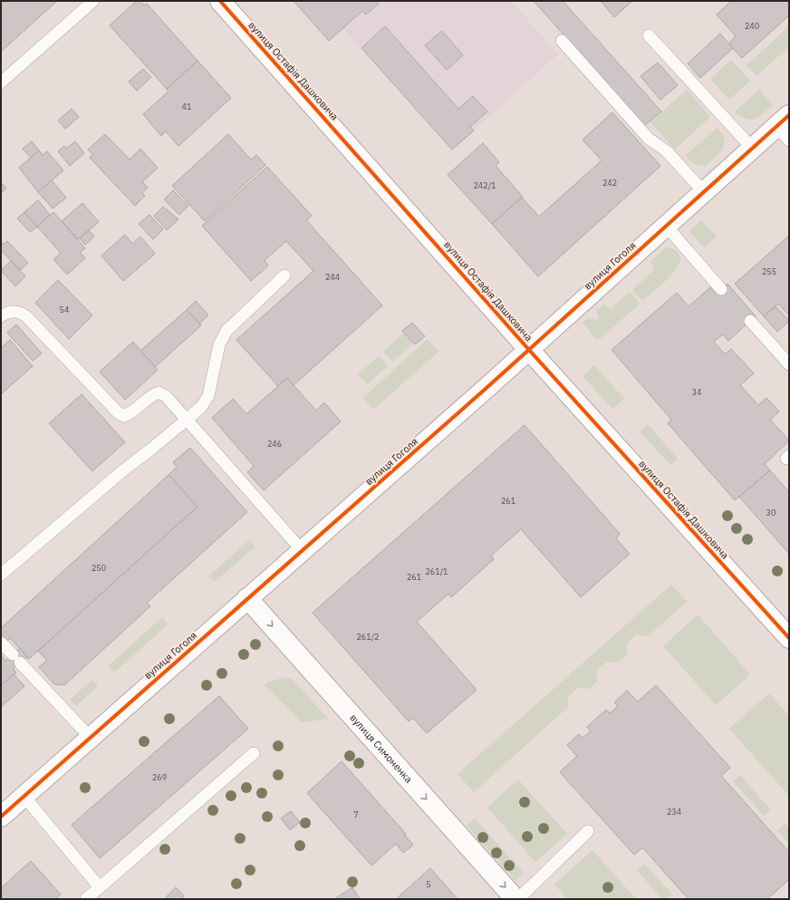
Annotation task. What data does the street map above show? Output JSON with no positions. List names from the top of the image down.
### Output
{
  "streets": {
    "street": ["вулиця Остафія Дашковича", "вулиця Гоголя", "вулиця Симоненка"]
  },
  "crossings": [
    ["вулиця Остафія Дашковича", "вулиця Гоголя"],
    ["вулиця Гоголя", "вулиця Симоненка"]
  ],
  "one_way": ["вулиця Симоненка"],
  "house_numbers": [
    "240",
    "41",
    "242",
    "242/1",
    "255",
    "244",
    "54",
    "34",
    "246",
    "261",
    "30",
    "250",
    "261/1",
    "261",
    "261/2",
    "269",
    "234",
    "7",
    "5"
  ]
}
